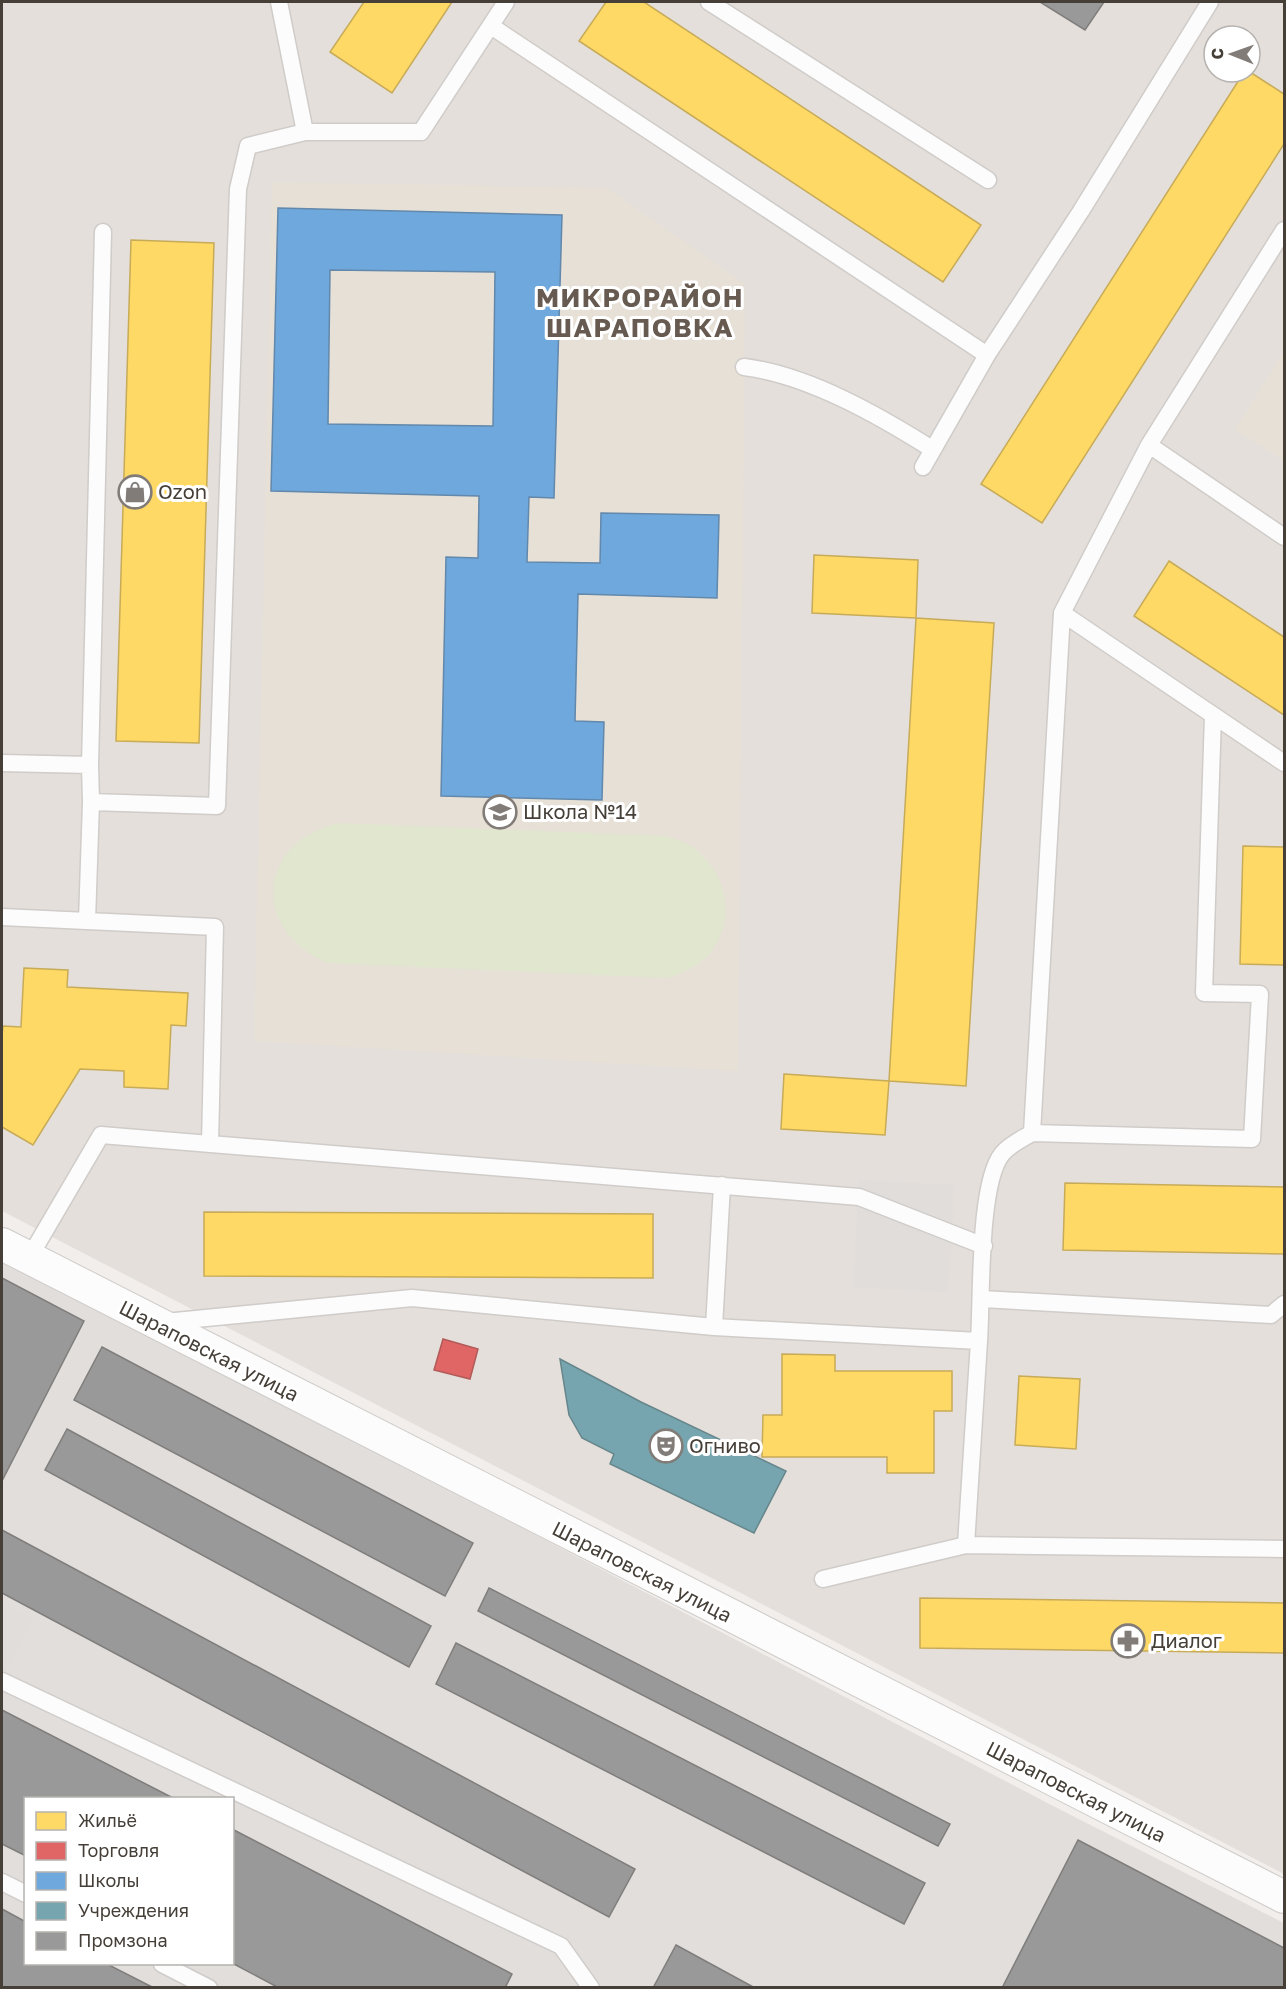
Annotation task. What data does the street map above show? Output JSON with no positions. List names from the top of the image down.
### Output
{
  "streets": {
    "street": ["Шараповская улица"]
  },
  "districts": ["МИКРОРАЙОН ШАРАПОВКА"],
  "places": {
    "shop": ["Ozon"],
    "school or university": ["Школа №14"],
    "theatre": ["Огниво"],
    "pharmacy": ["Диалог"]
  },
  "legend": [
    "Жильё",
    "Торговля",
    "Школы",
    "Учреждения",
    "Промзона"
  ],
  "north": "left"
}
